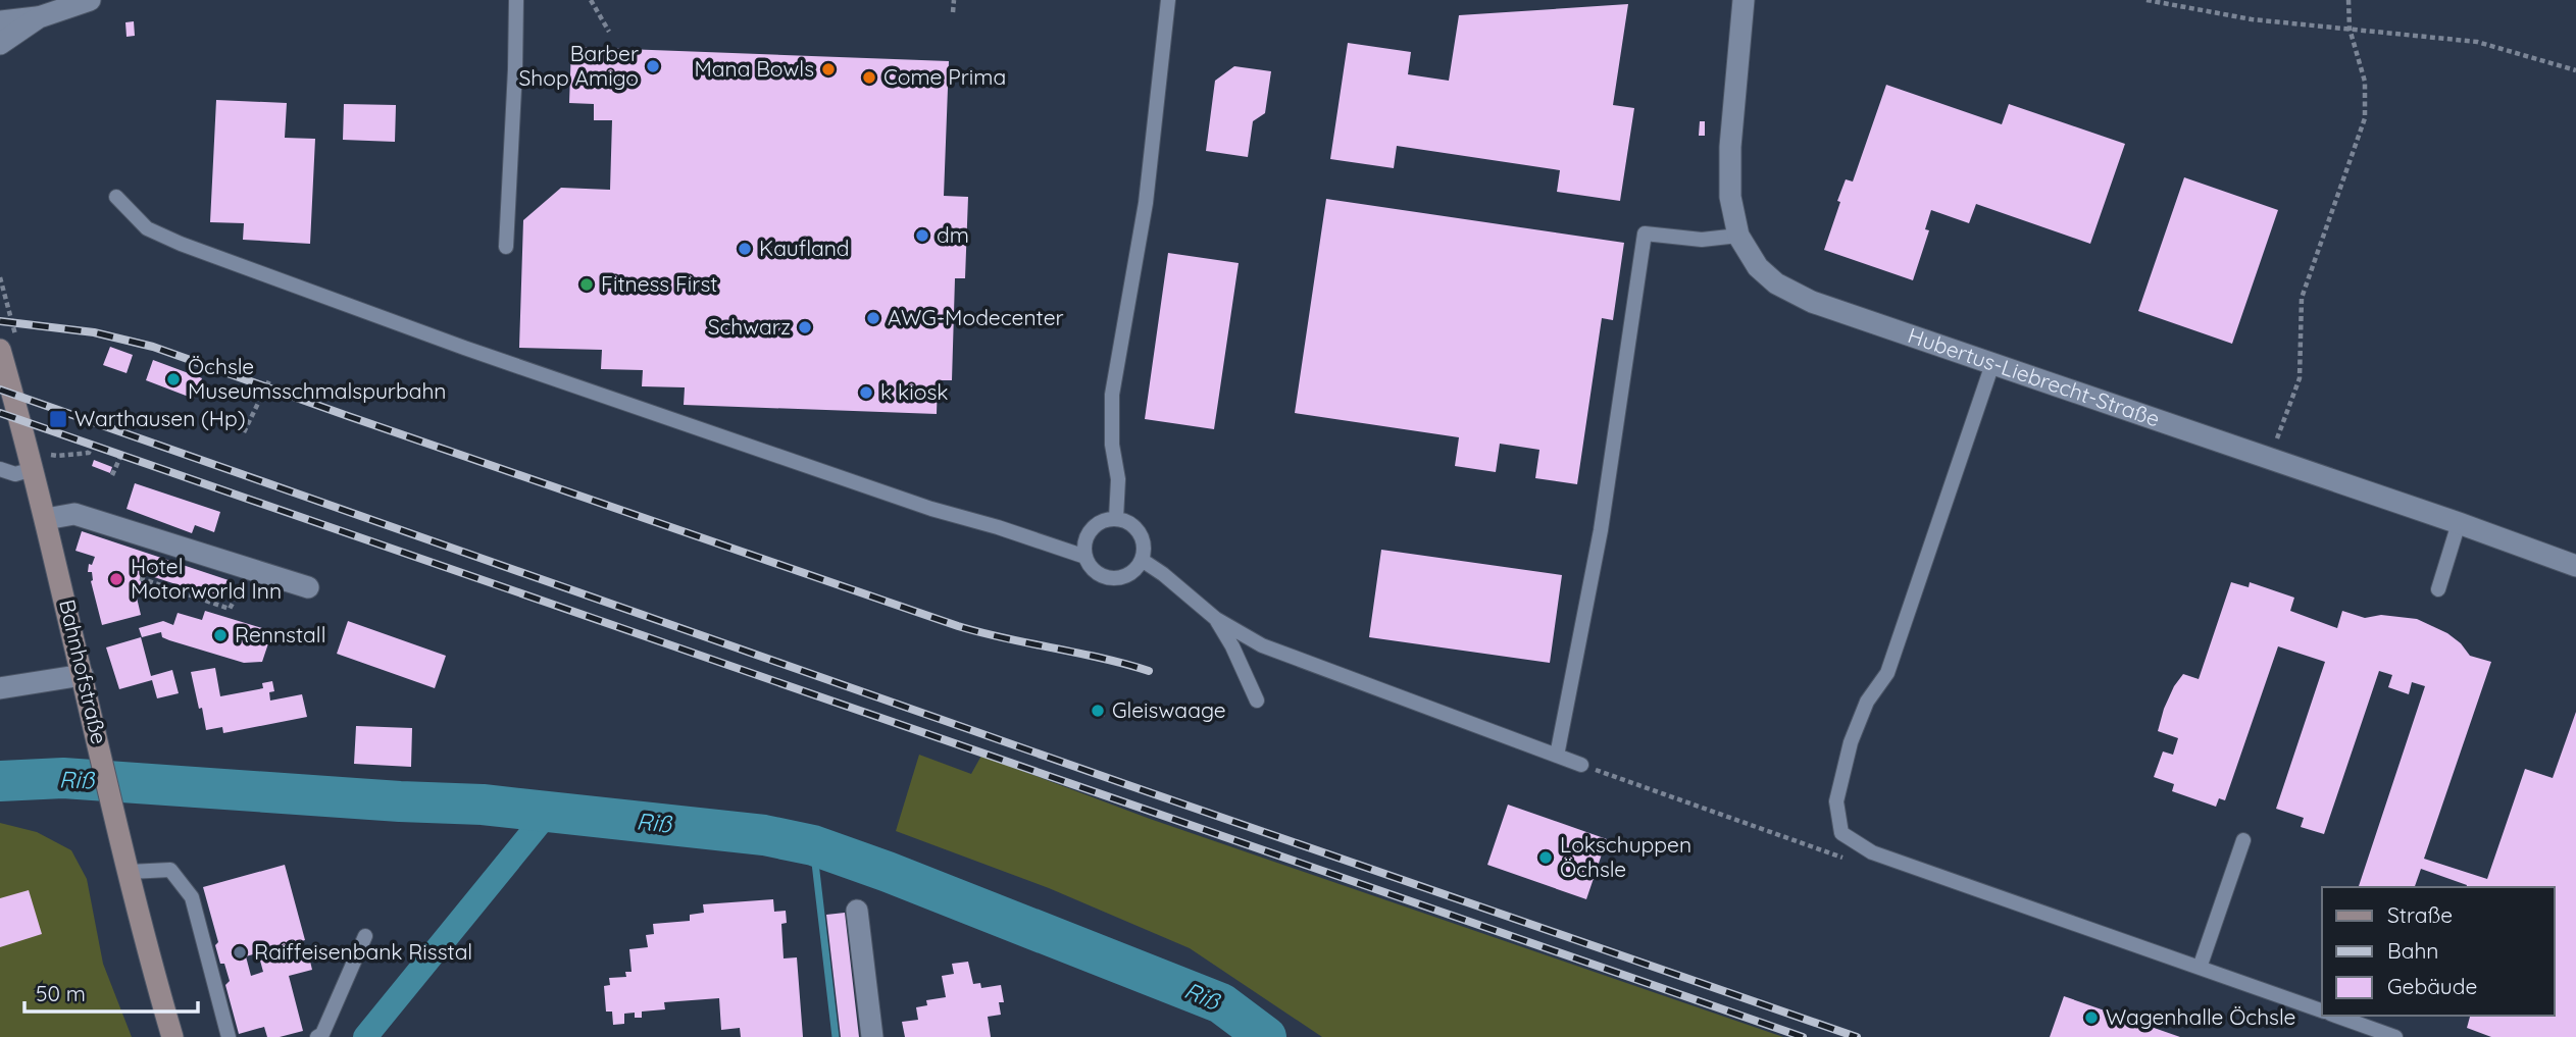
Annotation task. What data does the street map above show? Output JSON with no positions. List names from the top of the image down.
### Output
{
  "streets": {
    "main road": ["Bahnhofstraße"],
    "street": ["Hubertus-Liebrecht-Straße"]
  },
  "water": ["Riß"],
  "places": {
    "other": [
      "Barber Shop Amigo",
      "Mana Bowls",
      "Come Prima",
      "dm",
      "Kaufland",
      "Fitness First",
      "AWG-Modecenter",
      "Schwarz",
      "Öchsle Museumsschmalspurbahn",
      "k kiosk",
      "Hotel Motorworld Inn",
      "Rennstall",
      "Gleiswaage",
      "Lokschuppen Öchsle",
      "Raiffeisenbank Risstal",
      "Wagenhalle Öchsle"
    ],
    "transit": ["Warthausen (Hp)"]
  },
  "legend": ["Straße", "Bahn", "Gebäude"],
  "scale_bar": "50 m"
}
